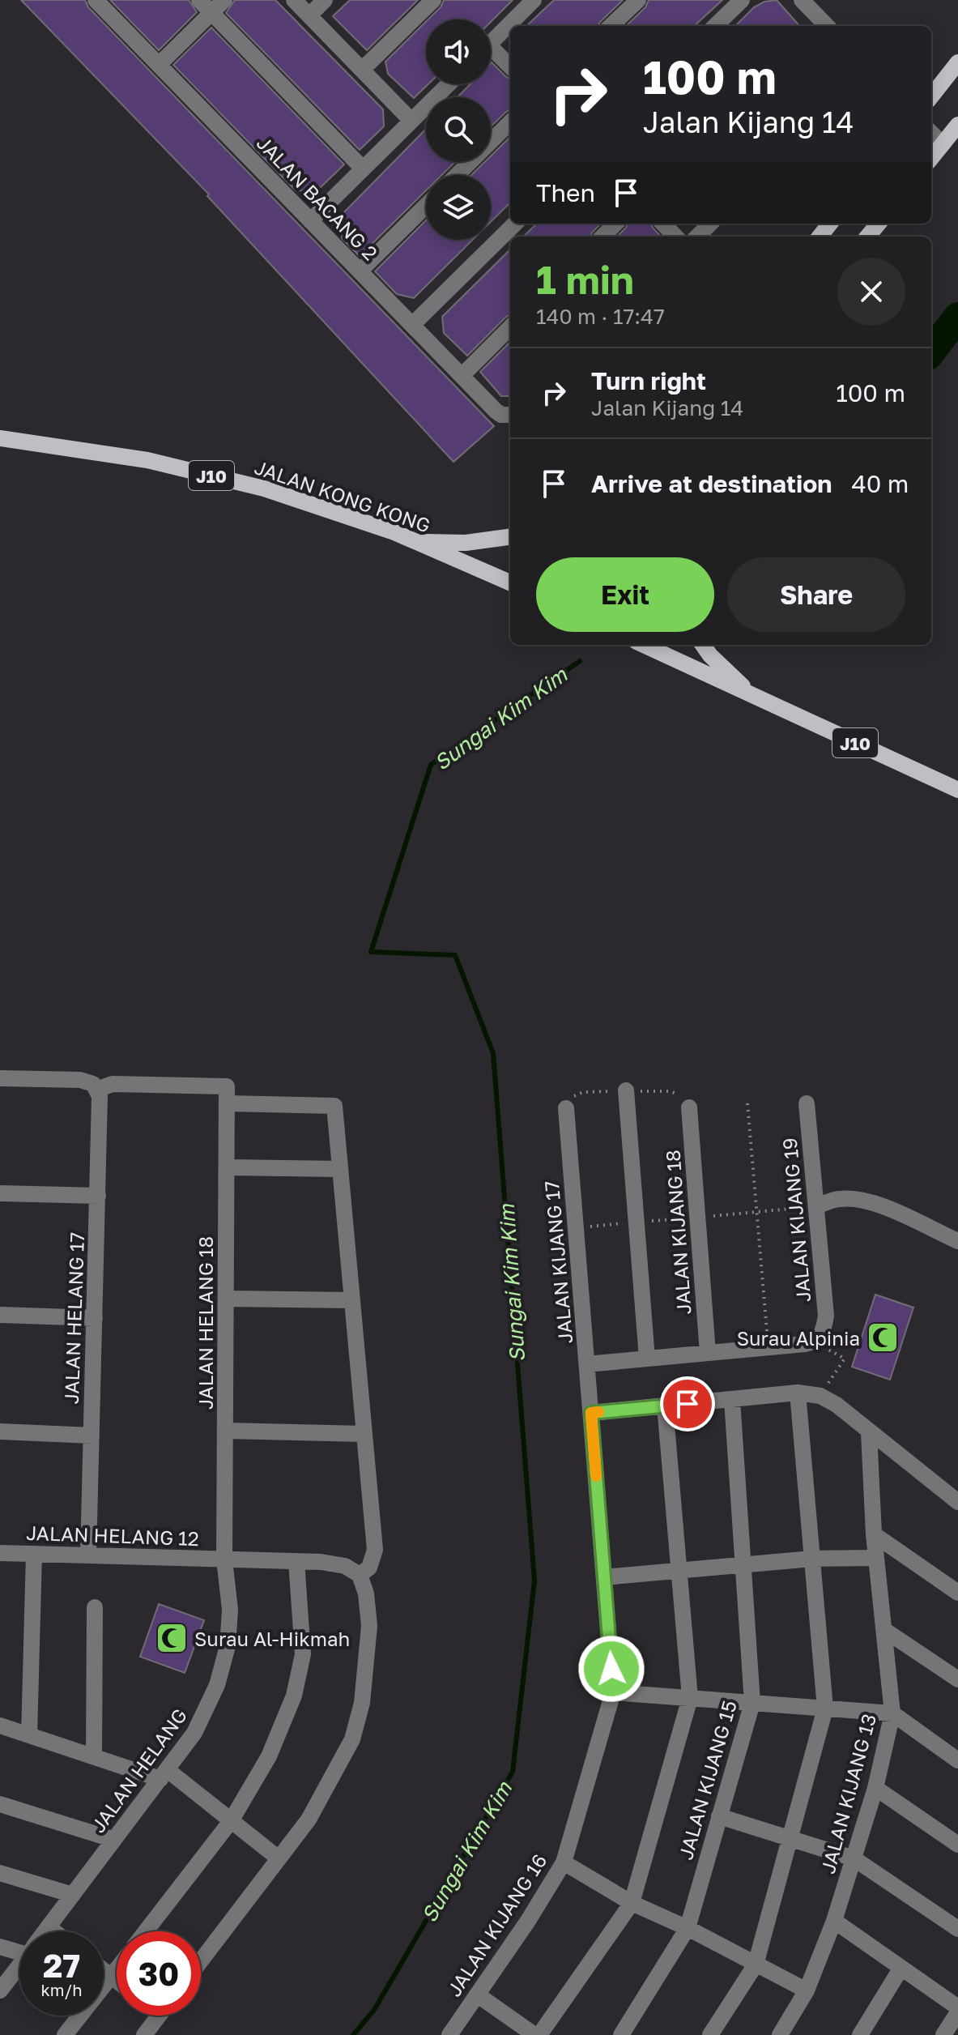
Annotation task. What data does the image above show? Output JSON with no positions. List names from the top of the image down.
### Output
{
  "streets": {
    "main road": ["J10", "JALAN KONG KONG"],
    "street": [
      "JALAN BACANG 2",
      "JALAN KIJANG 19",
      "JALAN KIJANG 18",
      "JALAN KIJANG 17",
      "JALAN HELANG 17",
      "JALAN HELANG 18",
      "JALAN HELANG 12",
      "JALAN HELANG",
      "JALAN KIJANG 15",
      "JALAN KIJANG 13",
      "JALAN KIJANG 16"
    ]
  },
  "crossings": [
    ["JALAN KIJANG 17", "JALAN KIJANG 16"],
    ["JALAN HELANG 17", "JALAN HELANG 18"],
    ["JALAN HELANG 17", "JALAN HELANG 12"],
    ["JALAN HELANG 18", "JALAN HELANG 12"],
    ["JALAN HELANG 18", "JALAN HELANG"],
    ["JALAN HELANG 12", "JALAN HELANG"]
  ],
  "water": ["Sungai Kim Kim"],
  "places": {
    "mosque": ["Surau Alpinia", "Surau Al-Hikmah"]
  },
  "page": {
    "turn": ["100 m", "Jalan Kijang 14"],
    "then": "Then",
    "heading": ["1 min", "140 m · 17:47"],
    "list": [
      {
        "name": "Turn right",
        "note": "Jalan Kijang 14",
        "value": "100 m"
      },
      {
        "name": "Arrive at destination",
        "value": "40 m"
      }
    ],
    "buttons": ["Exit", "Share"],
    "speed": "27 km/h",
    "limit": "30"
  }
}
